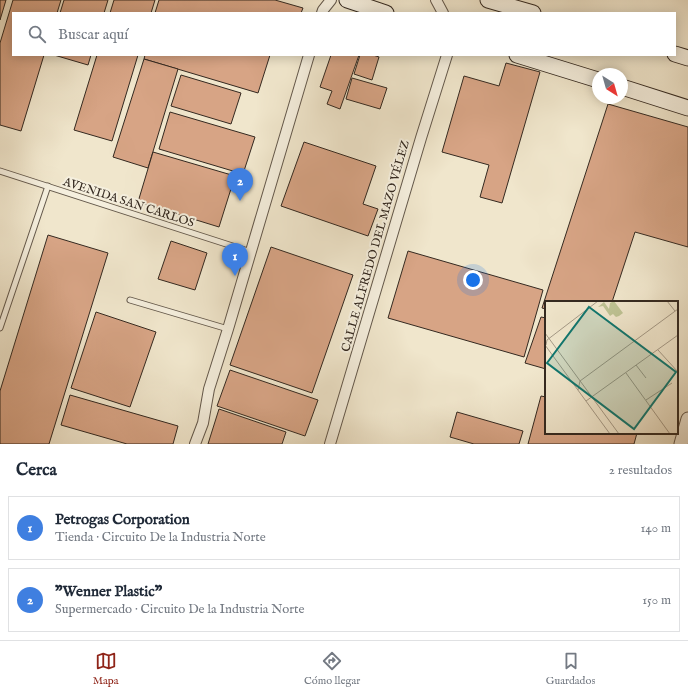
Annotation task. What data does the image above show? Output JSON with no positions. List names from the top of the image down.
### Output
{
  "streets": {
    "street": ["CALLE ALFREDO DEL MAZO VÉLEZ"],
    "lane": ["AVENIDA SAN CARLOS"]
  },
  "north": "bottom right",
  "page": {
    "search": "Buscar aquí",
    "pins": ["2", "1"],
    "heading": ["Cerca", "2 resultados"],
    "list": [
      {
        "mark": "1",
        "name": "Petrogas Corporation",
        "note": "Tienda · Circuito De la Industria Norte",
        "value": "140 m"
      },
      {
        "mark": "2",
        "name": "\"Wenner Plastic\"",
        "note": "Supermercado · Circuito De la Industria Norte",
        "value": "150 m"
      }
    ],
    "nav": ["Mapa", "Cómo llegar", "Guardados"]
  }
}
